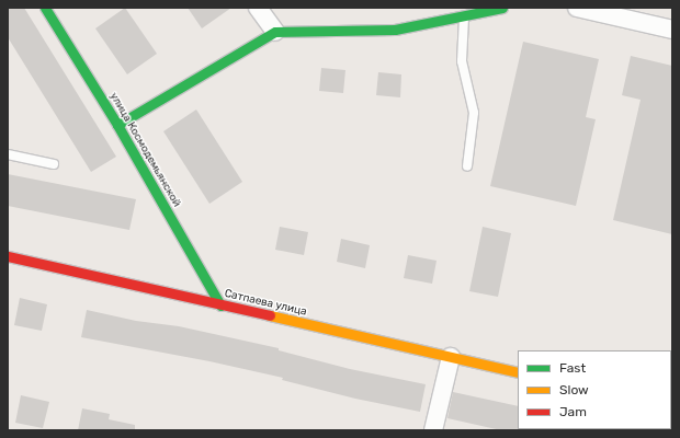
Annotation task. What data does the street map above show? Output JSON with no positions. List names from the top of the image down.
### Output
{
  "streets": {
    "street": ["улица Космодемьянской", "Сатпаева улица"]
  },
  "crossings": [
    ["улица Космодемьянской", "Сатпаева улица"]
  ],
  "legend": ["Fast", "Slow", "Jam"]
}
